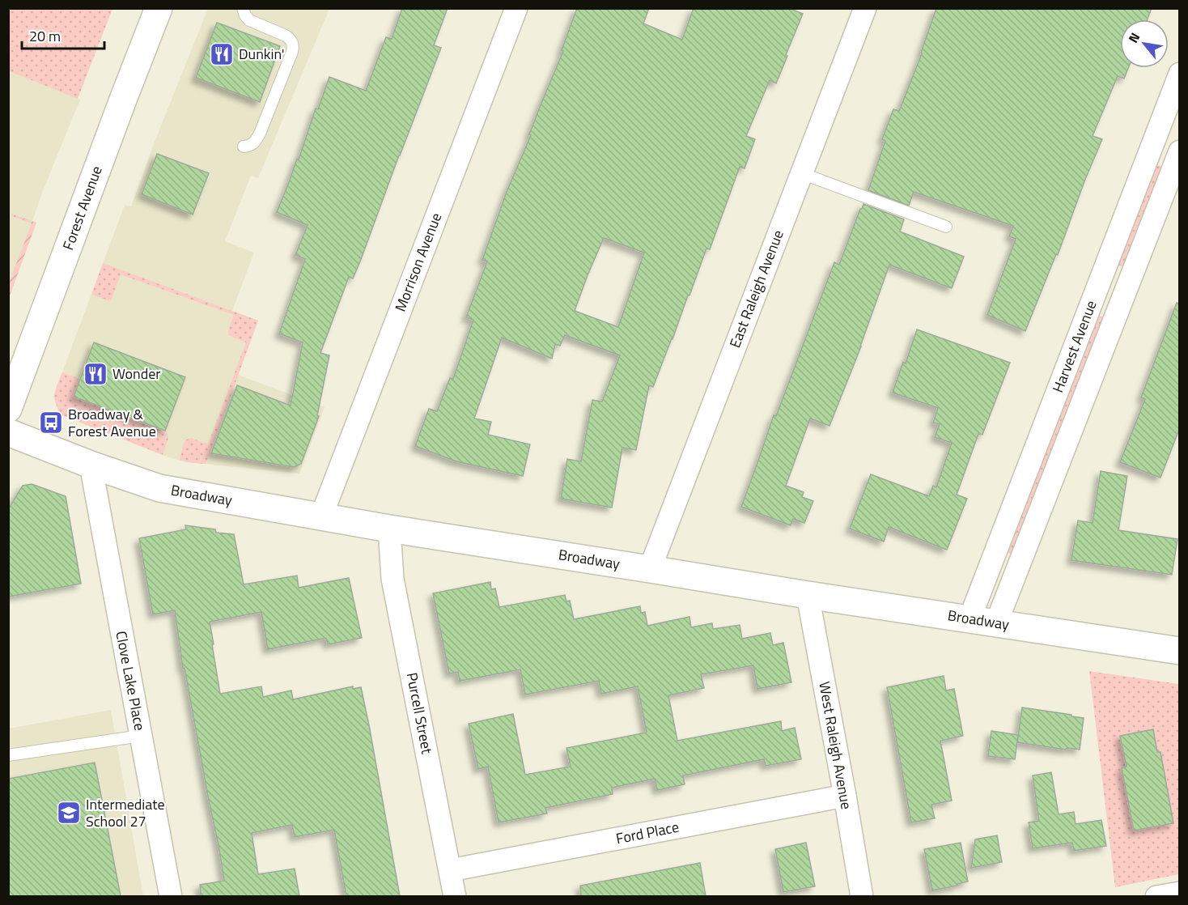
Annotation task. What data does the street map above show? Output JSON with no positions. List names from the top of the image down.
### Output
{
  "streets": {
    "street": [
      "Forest Avenue",
      "Morrison Avenue",
      "East Raleigh Avenue",
      "Harvest Avenue",
      "Broadway",
      "Clove Lake Place",
      "Purcell Street",
      "West Raleigh Avenue",
      "Ford Place"
    ]
  },
  "crossings": [
    ["Morrison Avenue", "Broadway"],
    ["East Raleigh Avenue", "Broadway"],
    ["Harvest Avenue", "Broadway"],
    ["Broadway", "Clove Lake Place"],
    ["Broadway", "Purcell Street"],
    ["Broadway", "West Raleigh Avenue"],
    ["Purcell Street", "Ford Place"],
    ["West Raleigh Avenue", "Ford Place"]
  ],
  "places": {
    "restaurant": ["Dunkin'", "Wonder"],
    "bus stop": ["Broadway & Forest Avenue"],
    "school or university": ["Intermediate School 27"]
  },
  "scale_bar": "20 m",
  "north": "top left"
}
